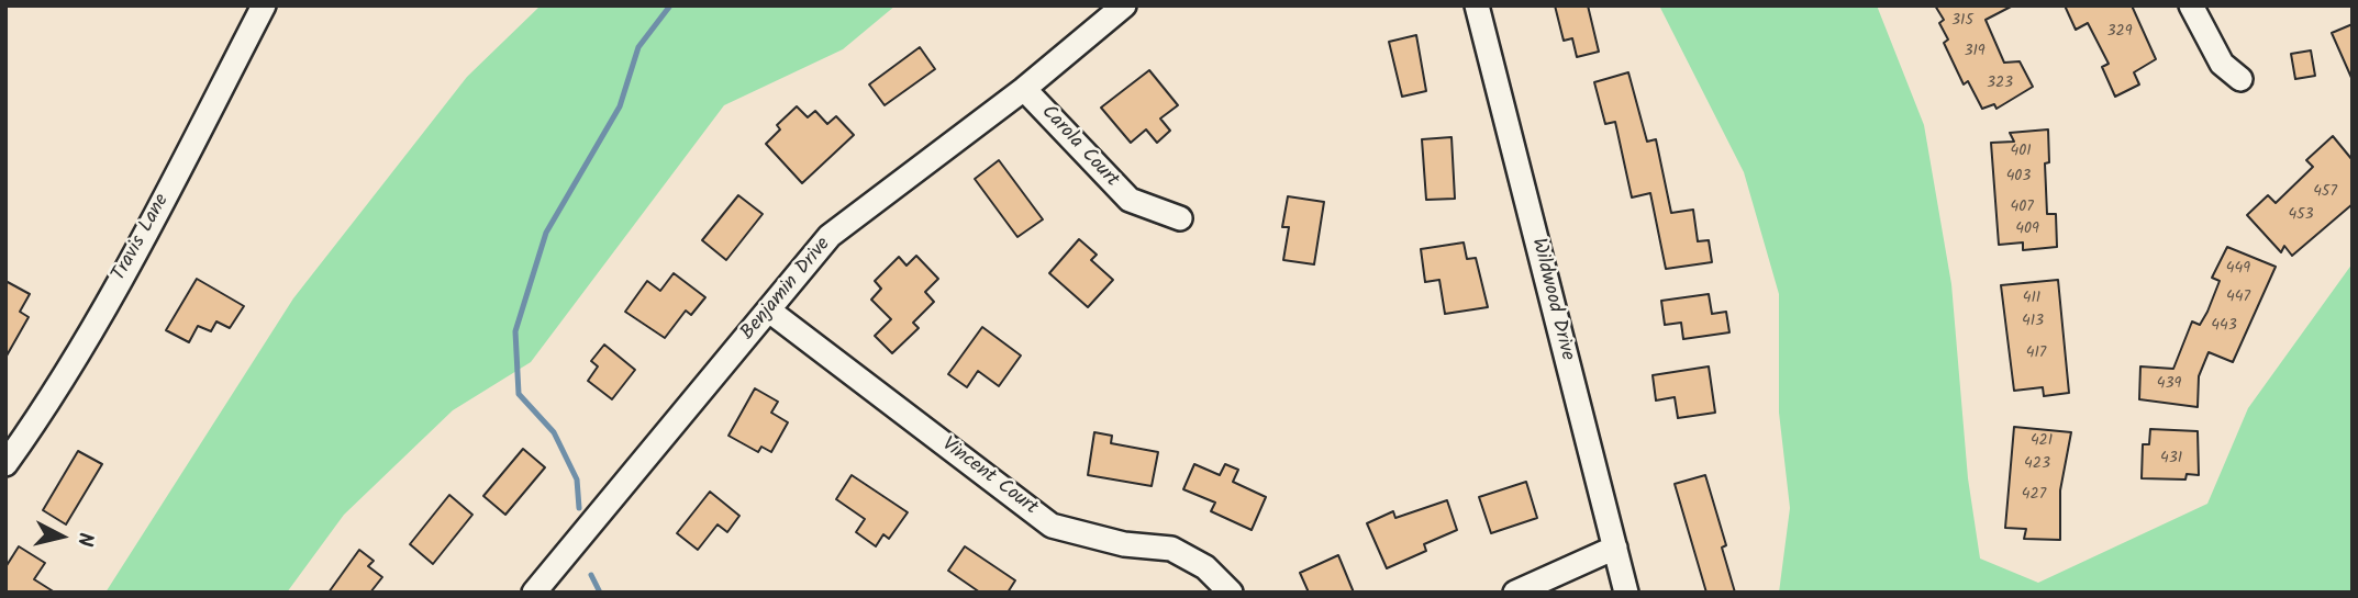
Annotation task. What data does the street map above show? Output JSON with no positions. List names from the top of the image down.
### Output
{
  "streets": {
    "street": [
      "Carola Court",
      "Travis Lane",
      "Benjamin Drive",
      "Wildwood Drive",
      "Vincent Court"
    ]
  },
  "crossings": [
    ["Carola Court", "Benjamin Drive"],
    ["Benjamin Drive", "Vincent Court"]
  ],
  "house_numbers": [
    "315",
    "329",
    "319",
    "323",
    "401",
    "403",
    "457",
    "407",
    "453",
    "409",
    "449",
    "447",
    "411",
    "413",
    "443",
    "417",
    "439",
    "421",
    "431",
    "423",
    "427"
  ],
  "north": "right"
}
